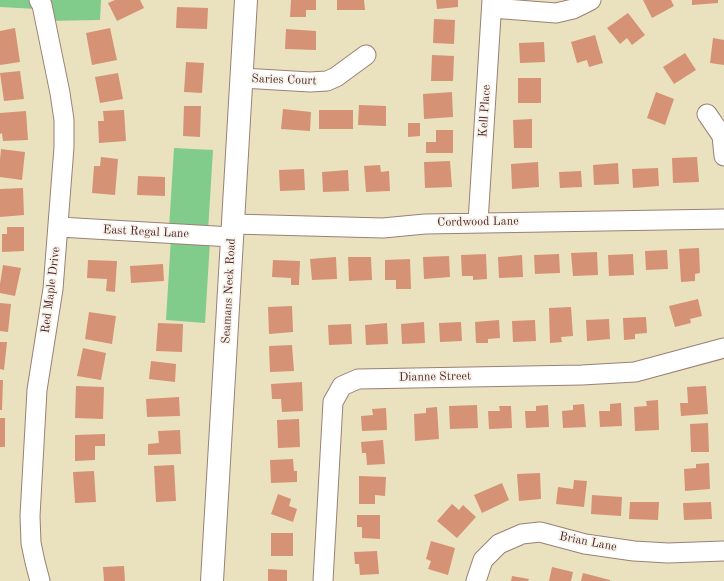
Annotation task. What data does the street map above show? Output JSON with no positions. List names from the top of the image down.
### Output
{
  "streets": {
    "main road": ["Seamans Neck Road"],
    "street": [
      "Saries Court",
      "Kell Place",
      "Cordwood Lane",
      "East Regal Lane",
      "Red Maple Drive",
      "Dianne Street",
      "Brian Lane"
    ]
  },
  "crossings": [
    ["Saries Court", "Seamans Neck Road"],
    ["Kell Place", "Cordwood Lane"],
    ["Cordwood Lane", "East Regal Lane"],
    ["Cordwood Lane", "Seamans Neck Road"],
    ["East Regal Lane", "Red Maple Drive"],
    ["East Regal Lane", "Seamans Neck Road"]
  ]
}
